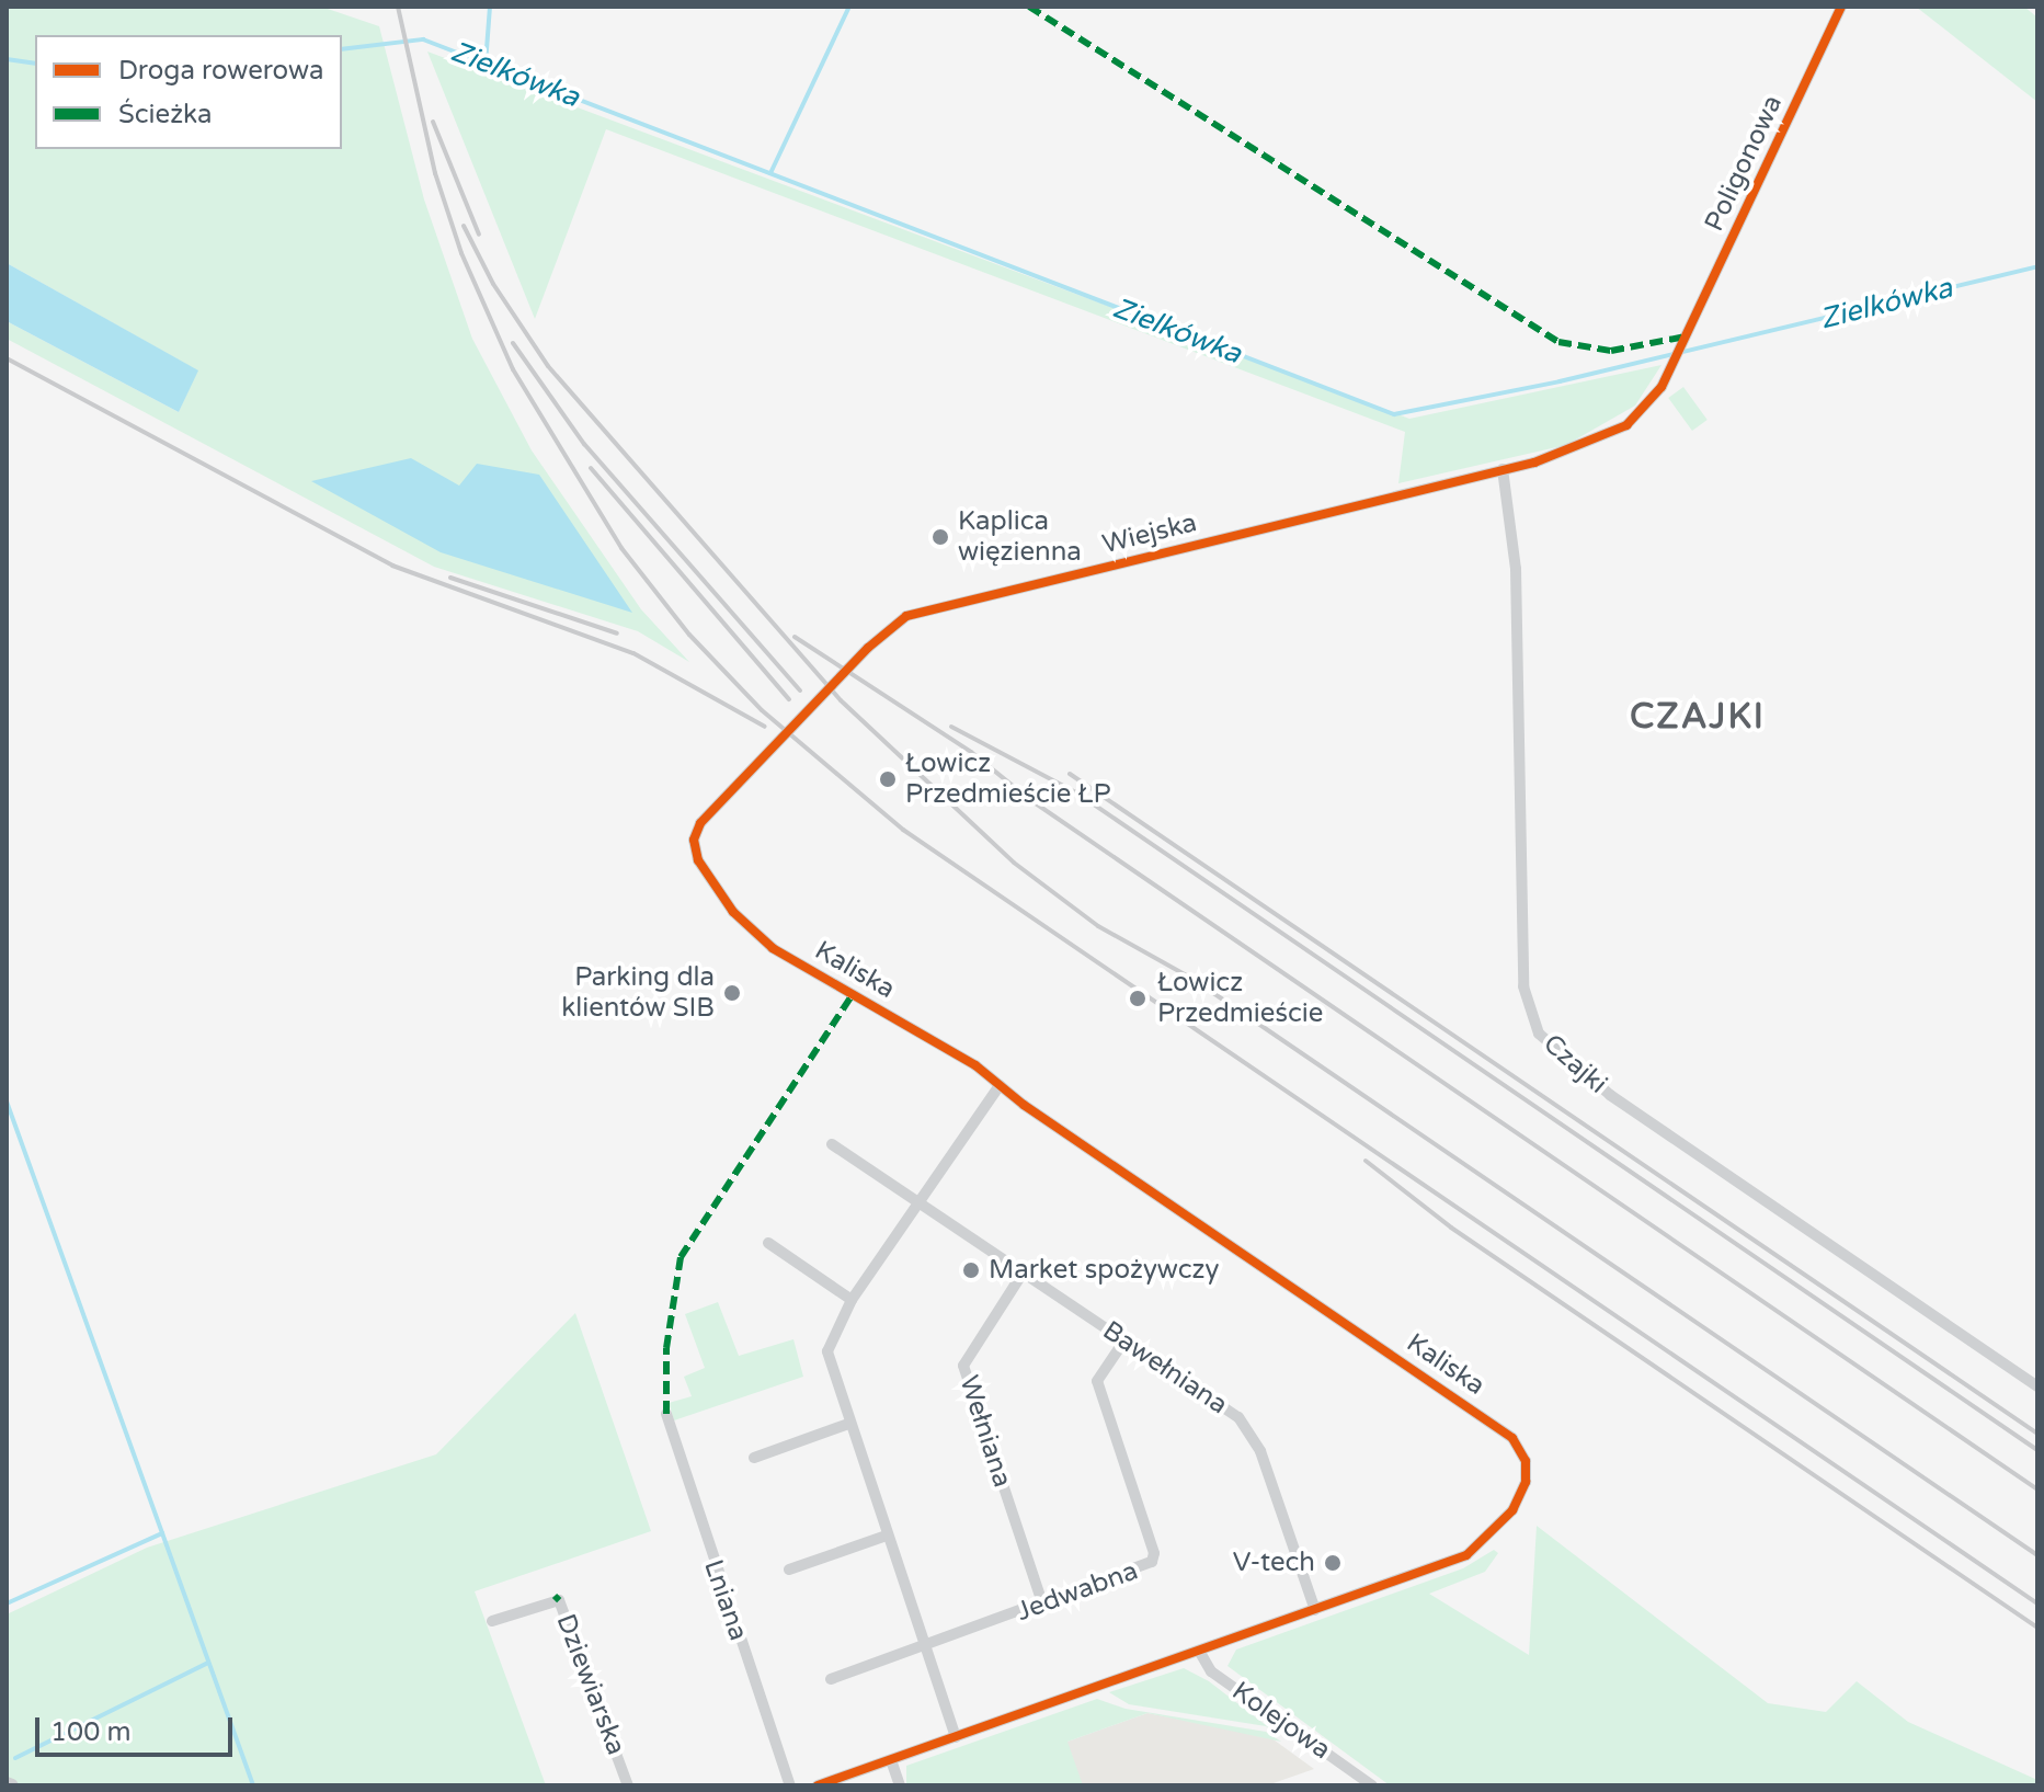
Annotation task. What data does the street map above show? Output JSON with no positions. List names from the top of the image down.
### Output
{
  "streets": {
    "street": [
      "Poligonowa",
      "Wiejska",
      "Kaliska",
      "Czajki",
      "Bawełniana",
      "Wełniana",
      "Jedwabna",
      "Lniana",
      "Dziewiarska",
      "Kolejowa"
    ]
  },
  "crossings": [
    ["Poligonowa", "Wiejska"],
    ["Wiejska", "Kaliska"],
    ["Wiejska", "Czajki"],
    ["Kaliska", "Bawełniana"],
    ["Kaliska", "Kolejowa"],
    ["Bawełniana", "Wełniana"],
    ["Bawełniana", "Jedwabna"],
    ["Wełniana", "Jedwabna"]
  ],
  "districts": ["CZAJKI"],
  "water": ["Zielkówka"],
  "places": [
    "Kaplica więzienna",
    "Łowicz Przedmieście ŁP",
    "Parking dla klientów SIB",
    "Łowicz Przedmieście",
    "Market spożywczy",
    "V-tech"
  ],
  "legend": ["Droga rowerowa", "Ścieżka"],
  "scale_bar": "100 m"
}
